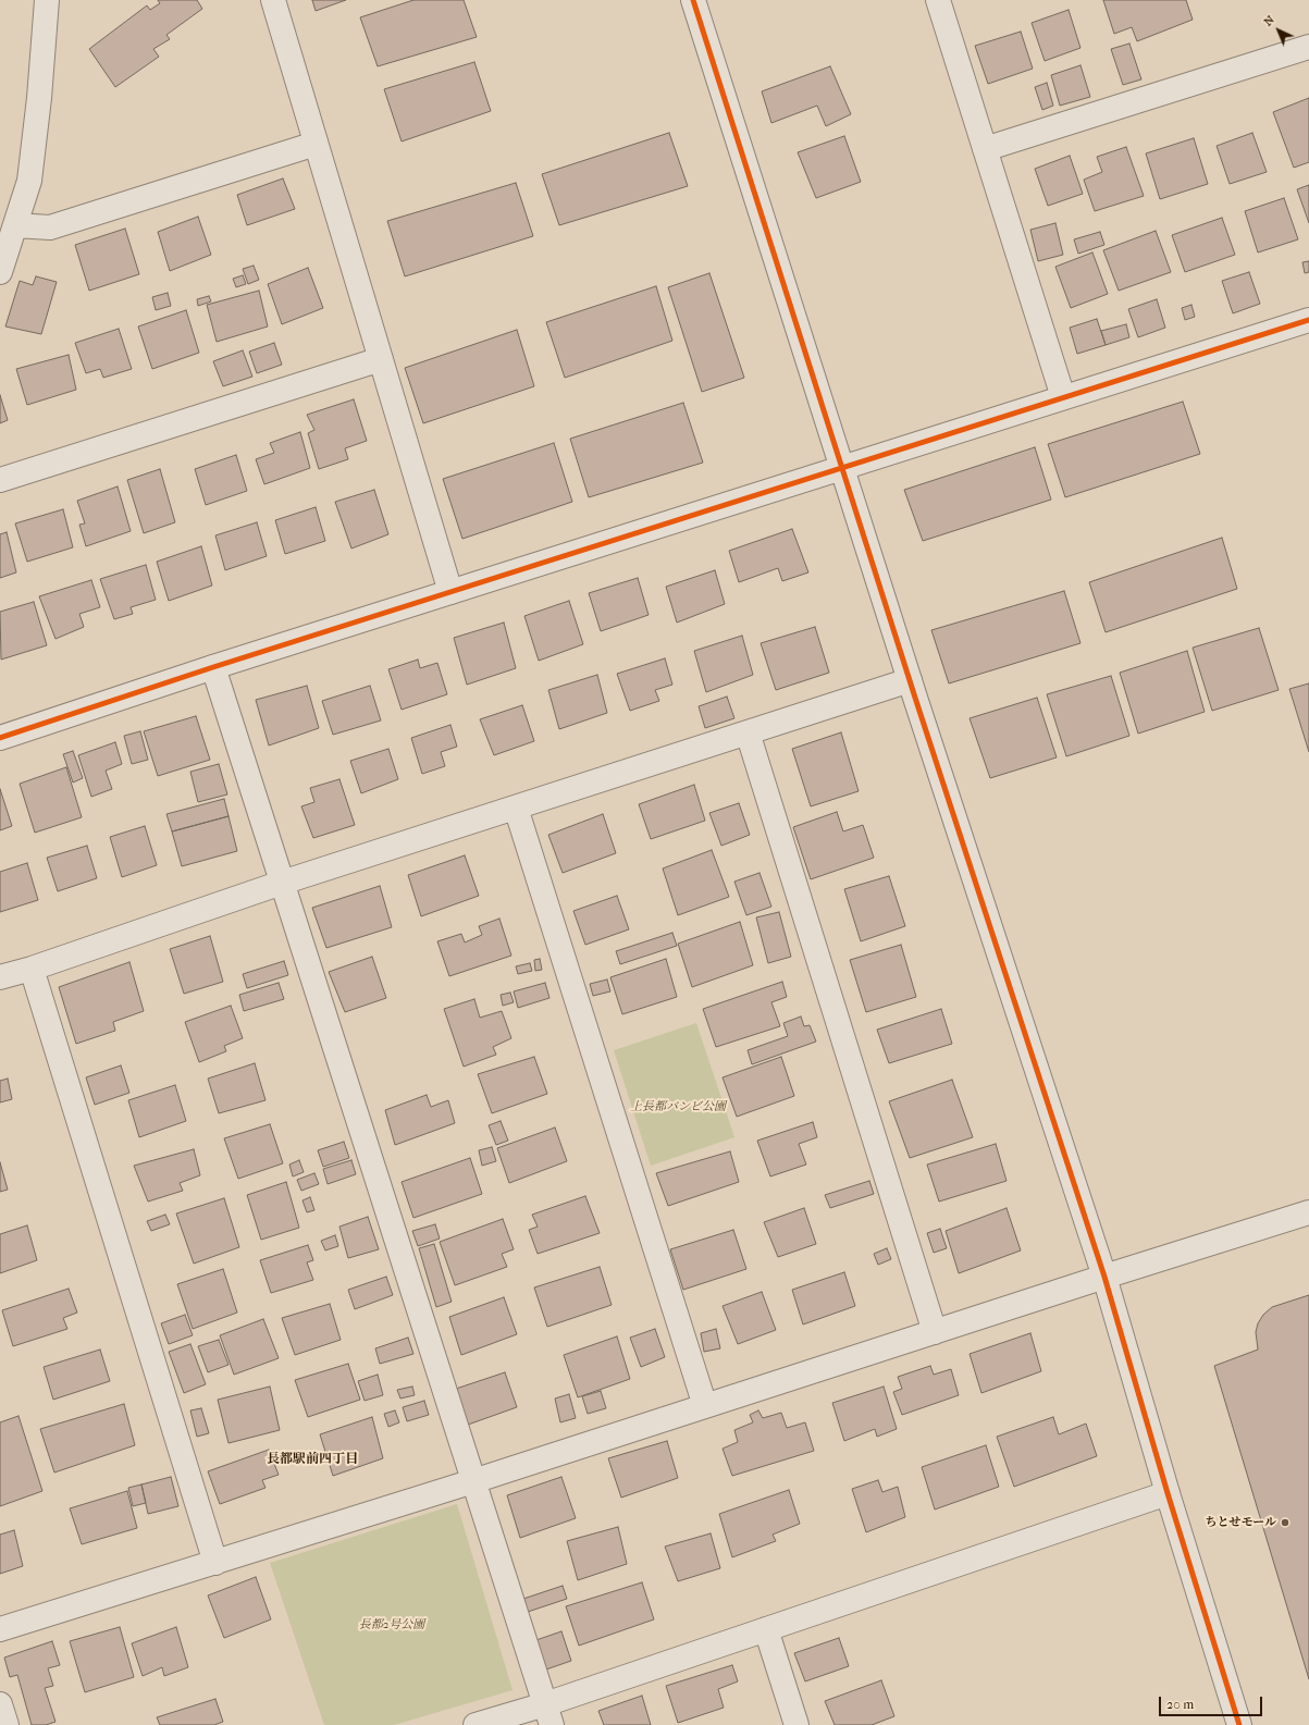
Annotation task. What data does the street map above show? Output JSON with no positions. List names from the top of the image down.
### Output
{
  "districts": ["長都駅前四丁目"],
  "parks": ["上長都バンビ公園", "長都2号公園"],
  "places": ["ちとせモール"],
  "scale_bar": "20 m",
  "north": "top left"
}
